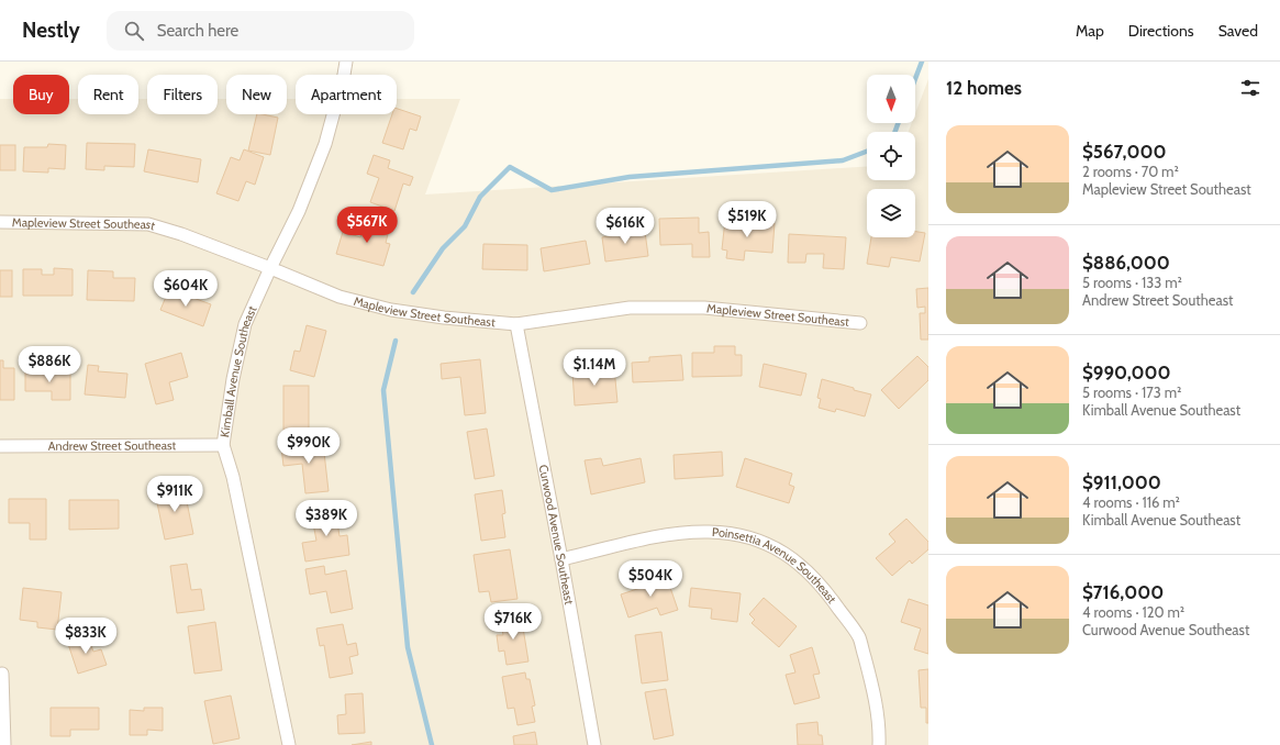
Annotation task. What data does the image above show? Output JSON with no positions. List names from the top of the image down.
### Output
{
  "streets": {
    "street": [
      "Mapleview Street Southeast",
      "Kimball Avenue Southeast",
      "Andrew Street Southeast",
      "Curwood Avenue Southeast",
      "Poinsettia Avenue Southeast"
    ]
  },
  "crossings": [
    ["Mapleview Street Southeast", "Kimball Avenue Southeast"],
    ["Mapleview Street Southeast", "Curwood Avenue Southeast"],
    ["Kimball Avenue Southeast", "Andrew Street Southeast"],
    ["Curwood Avenue Southeast", "Poinsettia Avenue Southeast"]
  ],
  "north": "bottom",
  "page": {
    "header": "Nestly",
    "search": "Search here",
    "nav": ["Map", "Directions", "Saved"],
    "heading": "12 homes",
    "chip": [
      "Buy",
      "Rent",
      "Filters",
      "New",
      "Apartment"
    ],
    "list": [
      {
        "name": "$567,000",
        "note": "2 rooms · 70 m² · Mapleview Street Southeast"
      },
      {
        "name": "$886,000",
        "note": "5 rooms · 133 m² · Andrew Street Southeast"
      },
      {
        "name": "$990,000",
        "note": "5 rooms · 173 m² · Kimball Avenue Southeast"
      },
      {
        "name": "$911,000",
        "note": "4 rooms · 116 m² · Kimball Avenue Southeast"
      },
      {
        "name": "$716,000",
        "note": "4 rooms · 120 m² · Curwood Avenue Southeast"
      }
    ],
    "price": [
      "$519K",
      "$567K",
      "$616K",
      "$604K",
      "$886K",
      "$1.14M",
      "$990K",
      "$911K",
      "$389K",
      "$504K",
      "$716K",
      "$833K"
    ]
  }
}
